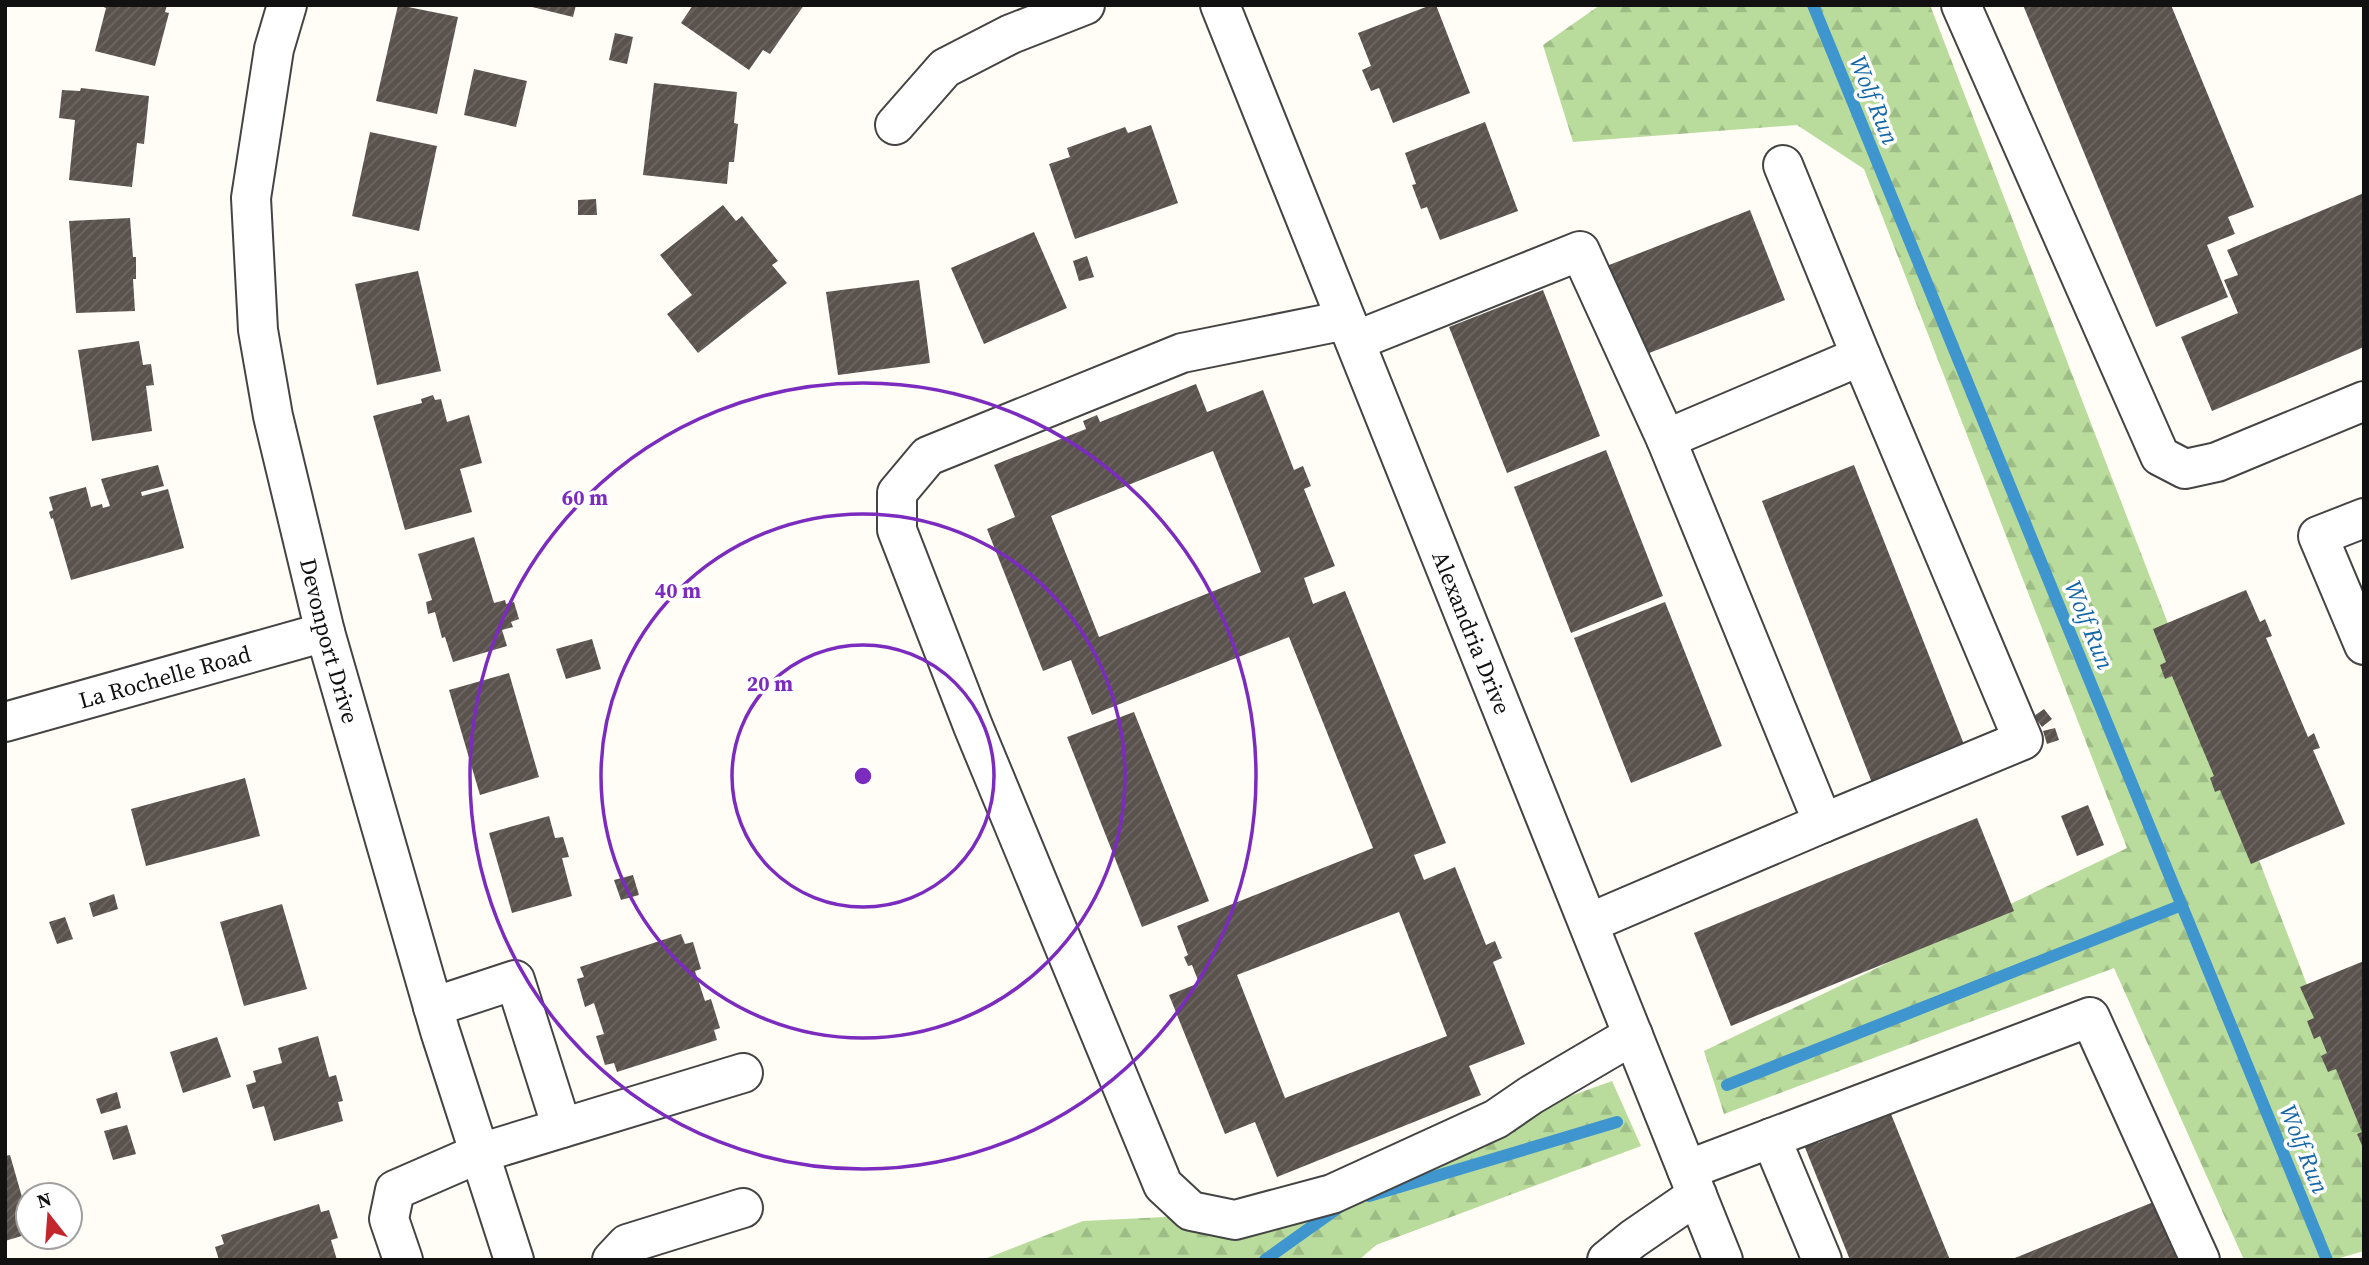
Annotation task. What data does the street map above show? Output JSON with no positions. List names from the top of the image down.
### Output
{
  "streets": {
    "street": ["Alexandria Drive", "Devonport Drive", "La Rochelle Road"]
  },
  "crossings": [
    ["Devonport Drive", "La Rochelle Road"]
  ],
  "water": ["Wolf Run"],
  "north": "top",
  "rings": ["60 m", "40 m", "20 m"]
}
